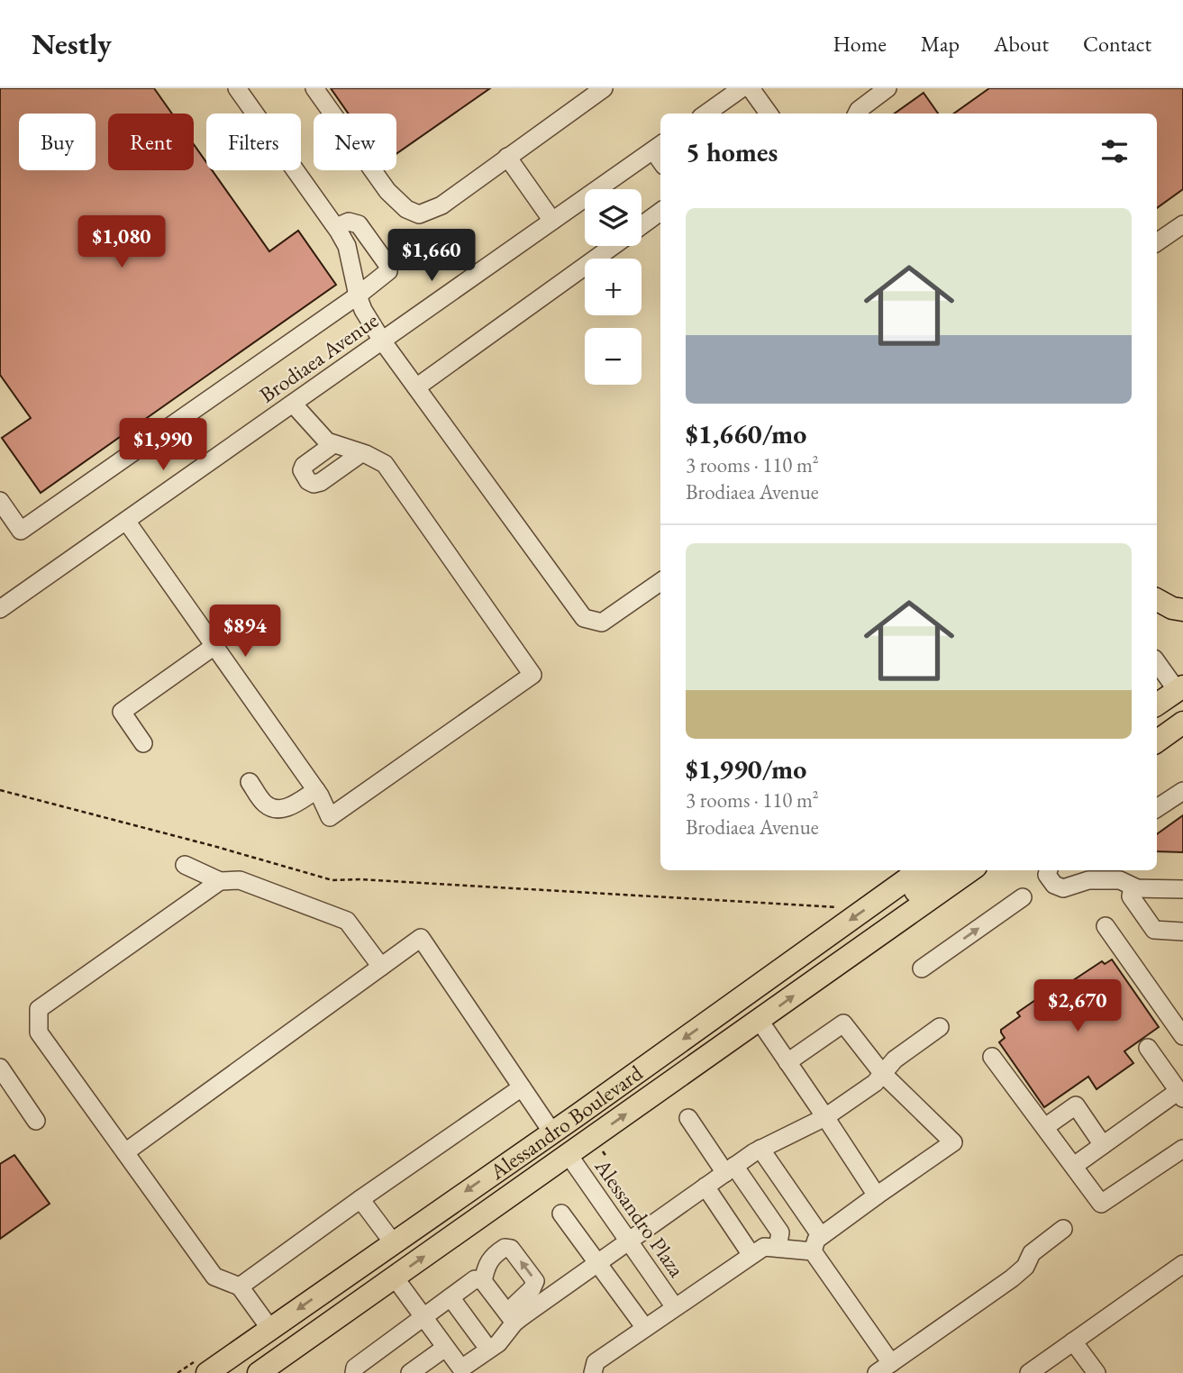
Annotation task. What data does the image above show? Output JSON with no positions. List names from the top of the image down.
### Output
{
  "streets": {
    "main road": ["Alessandro Boulevard"],
    "street": ["Brodiaea Avenue", "Alessandro Plaza"]
  },
  "crossings": [
    ["Alessandro Boulevard", "Alessandro Plaza"]
  ],
  "page": {
    "header": "Nestly",
    "nav": [
      "Home",
      "Map",
      "About",
      "Contact"
    ],
    "chip": [
      "Buy",
      "Rent",
      "Filters",
      "New"
    ],
    "heading": "5 homes",
    "map_buttons": ["+", "−"],
    "list": [
      {
        "name": "$1,660/mo",
        "note": "3 rooms · 110 m² · Brodiaea Avenue"
      },
      {
        "name": "$1,990/mo",
        "note": "3 rooms · 110 m² · Brodiaea Avenue"
      }
    ],
    "price": [
      "$1,080",
      "$1,660",
      "$1,990",
      "$894",
      "$2,670"
    ]
  }
}
